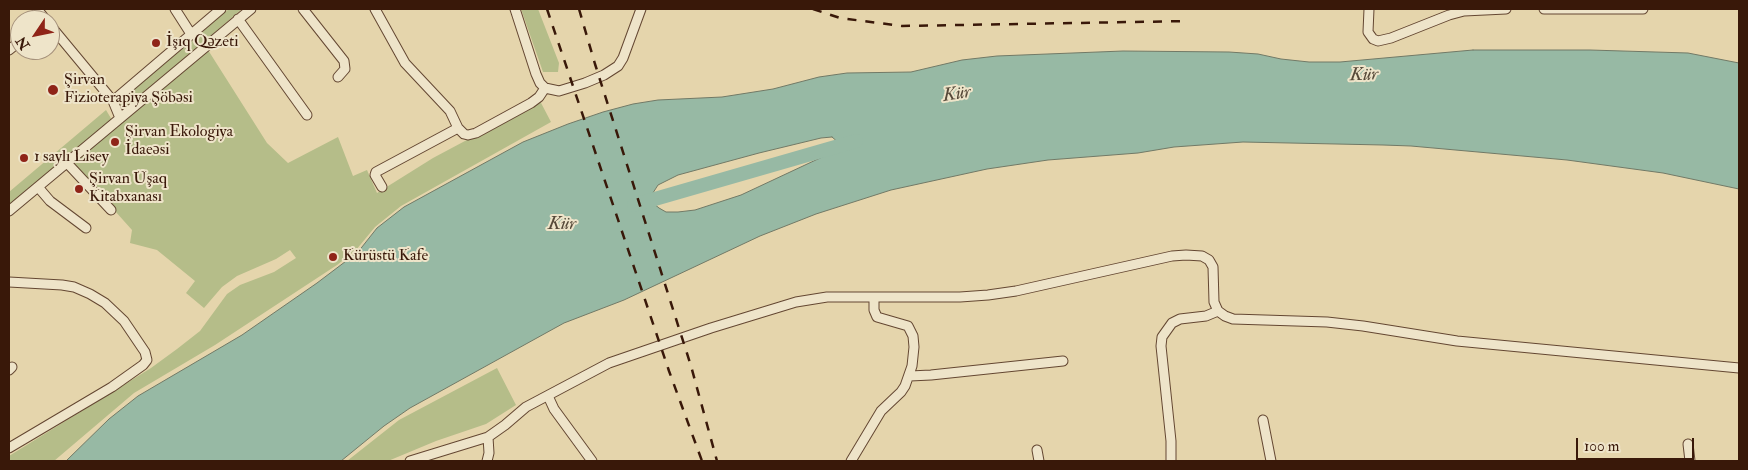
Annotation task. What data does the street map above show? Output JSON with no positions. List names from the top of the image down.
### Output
{
  "water": ["Kür"],
  "places": [
    "İşıq Qəzeti",
    "Şirvan Fizioterapiya Şöbəsi",
    "Şirvan Ekologiya İdaeəsi",
    "1 saylı Lisey",
    "Şirvan Uşaq Kitabxanası",
    "Kürüstü Kafe"
  ],
  "scale_bar": "100 m",
  "north": "bottom left"
}
